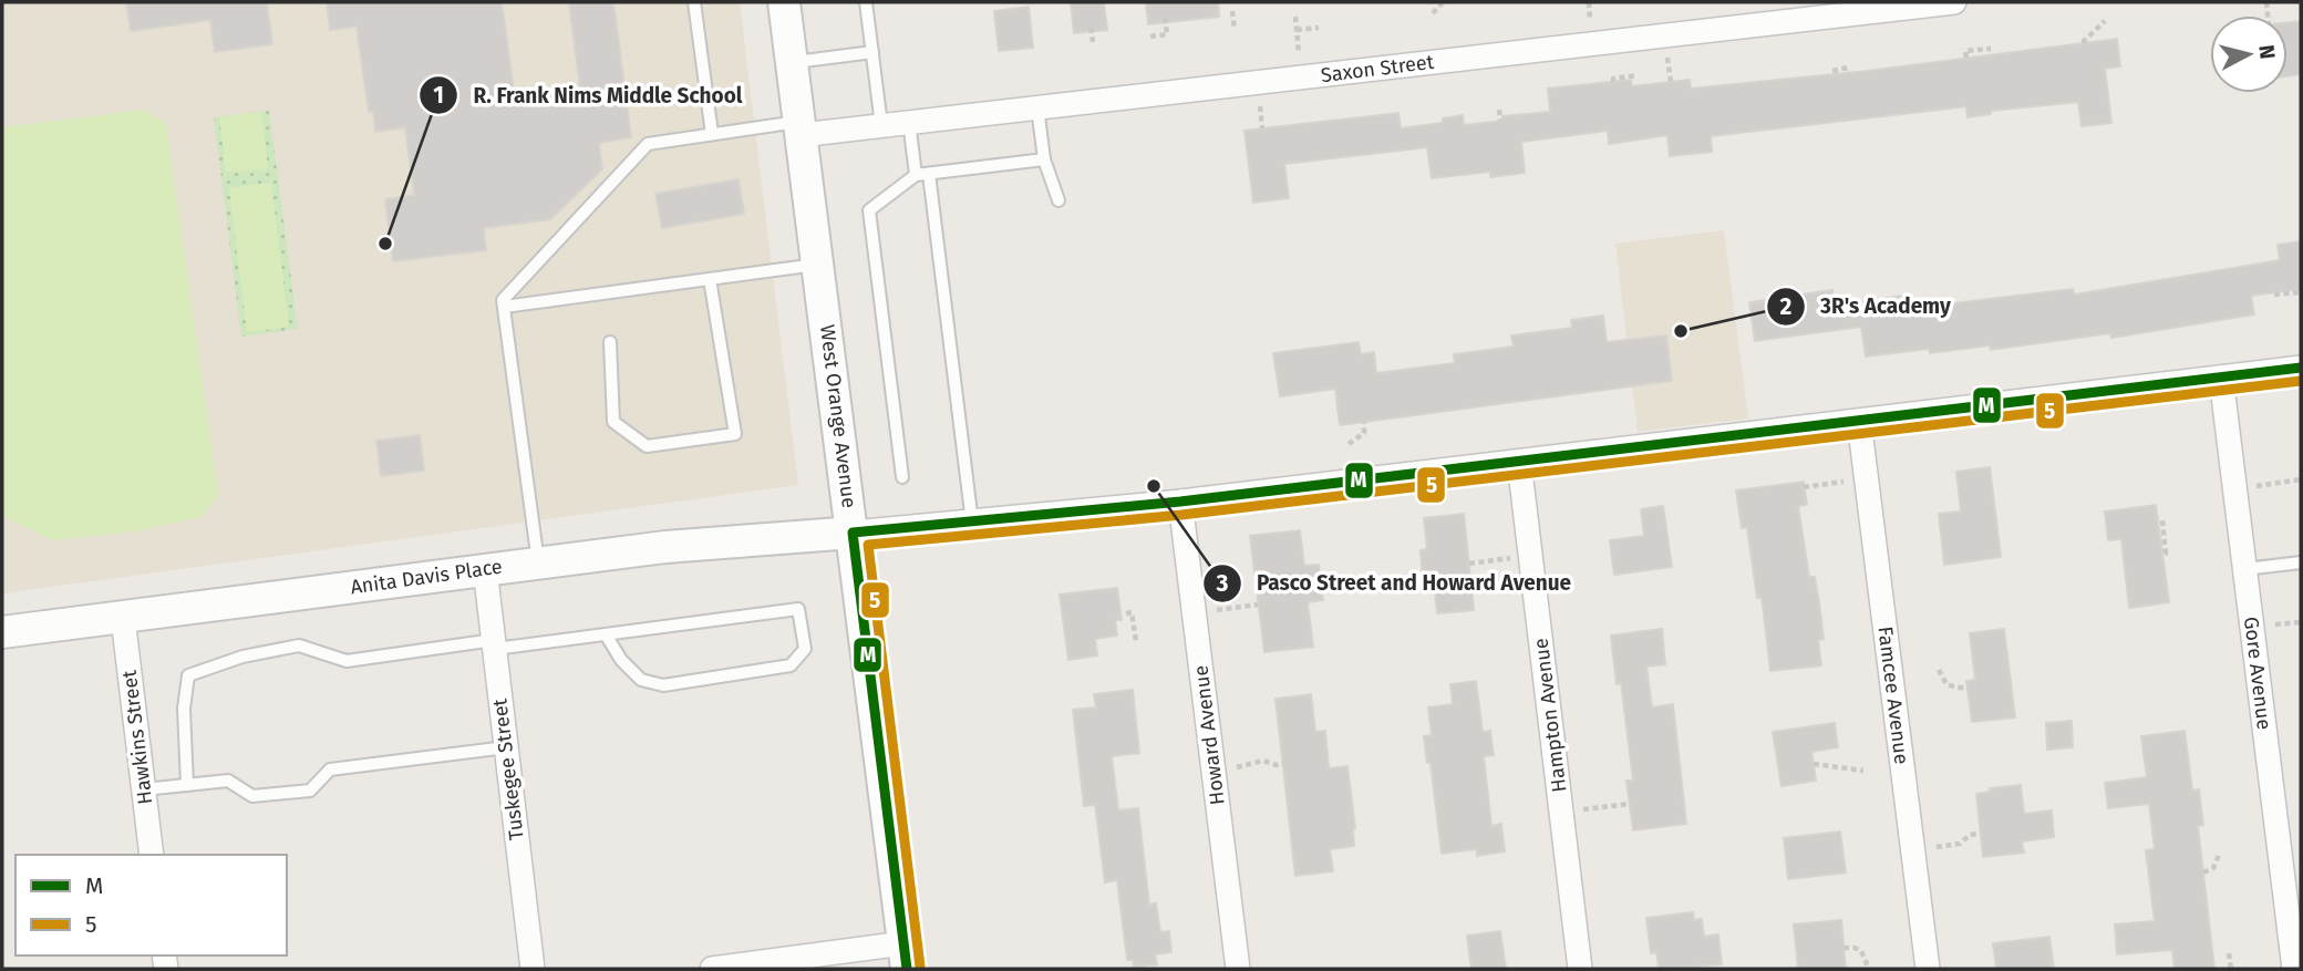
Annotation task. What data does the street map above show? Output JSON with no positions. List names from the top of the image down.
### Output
{
  "streets": {
    "main road": ["West Orange Avenue", "Anita Davis Place"],
    "street": [
      "Saxon Street",
      "Gore Avenue",
      "Famcee Avenue",
      "Hampton Avenue",
      "Howard Avenue",
      "Hawkins Street",
      "Tuskegee Street"
    ]
  },
  "crossings": [
    ["Saxon Street", "West Orange Avenue"],
    ["West Orange Avenue", "Anita Davis Place"],
    ["Anita Davis Place", "Hawkins Street"],
    ["Anita Davis Place", "Tuskegee Street"]
  ],
  "places": ["R. Frank Nims Middle School", "3R's Academy", "Pasco Street and Howard Avenue"],
  "lines": ["transit line M", "transit line 5"],
  "legend": ["M", "5"],
  "north": "right"
}
